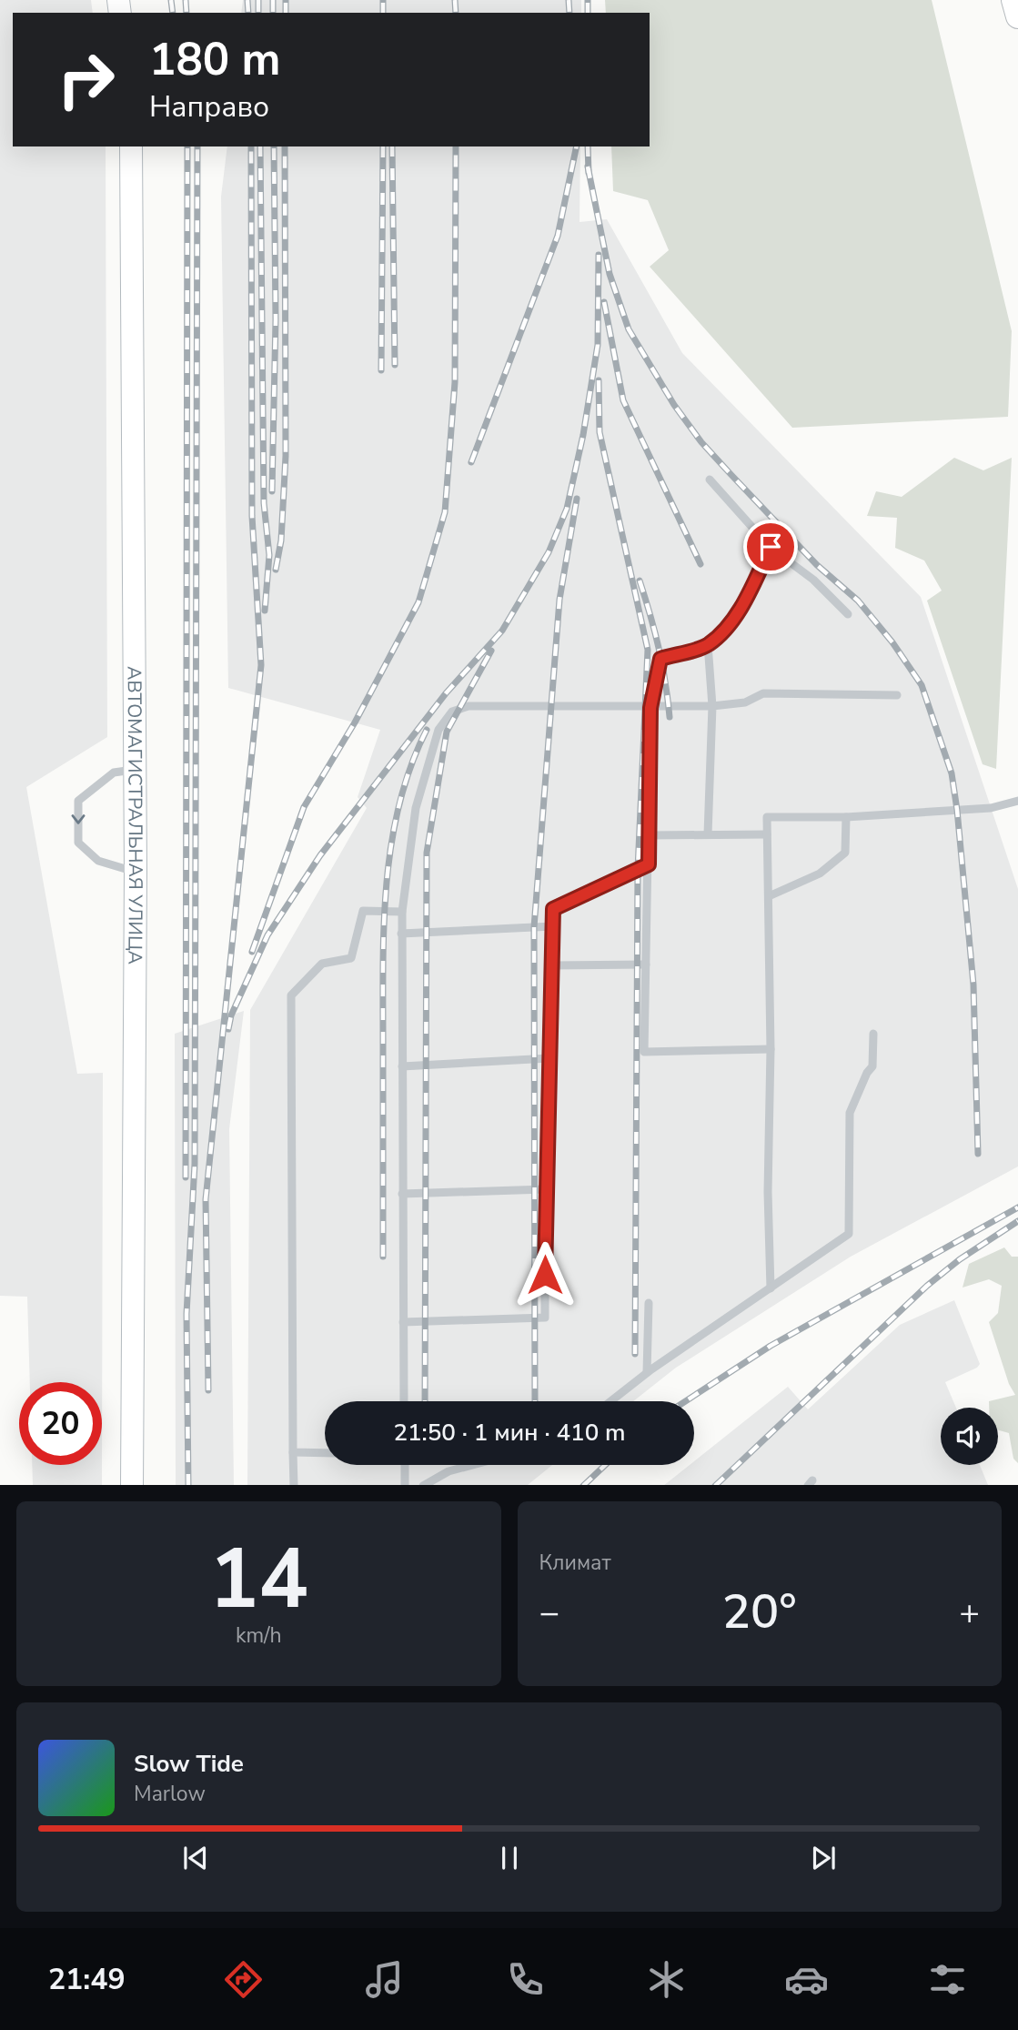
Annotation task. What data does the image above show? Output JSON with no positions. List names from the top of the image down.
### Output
{
  "streets": {
    "main road": ["АВТОМАГИСТРАЛЬНАЯ УЛИЦА"]
  },
  "page": {
    "turn": ["180 m", "Направо"],
    "limit": "20",
    "trip": "21:50 · 1 мин · 410 m",
    "tile": [
      ["14", "km/h"],
      "Климат"
    ],
    "heat": ["−", "20°", "+"],
    "song": ["Slow Tide", "Marlow"],
    "tabs": "21:49"
  }
}
